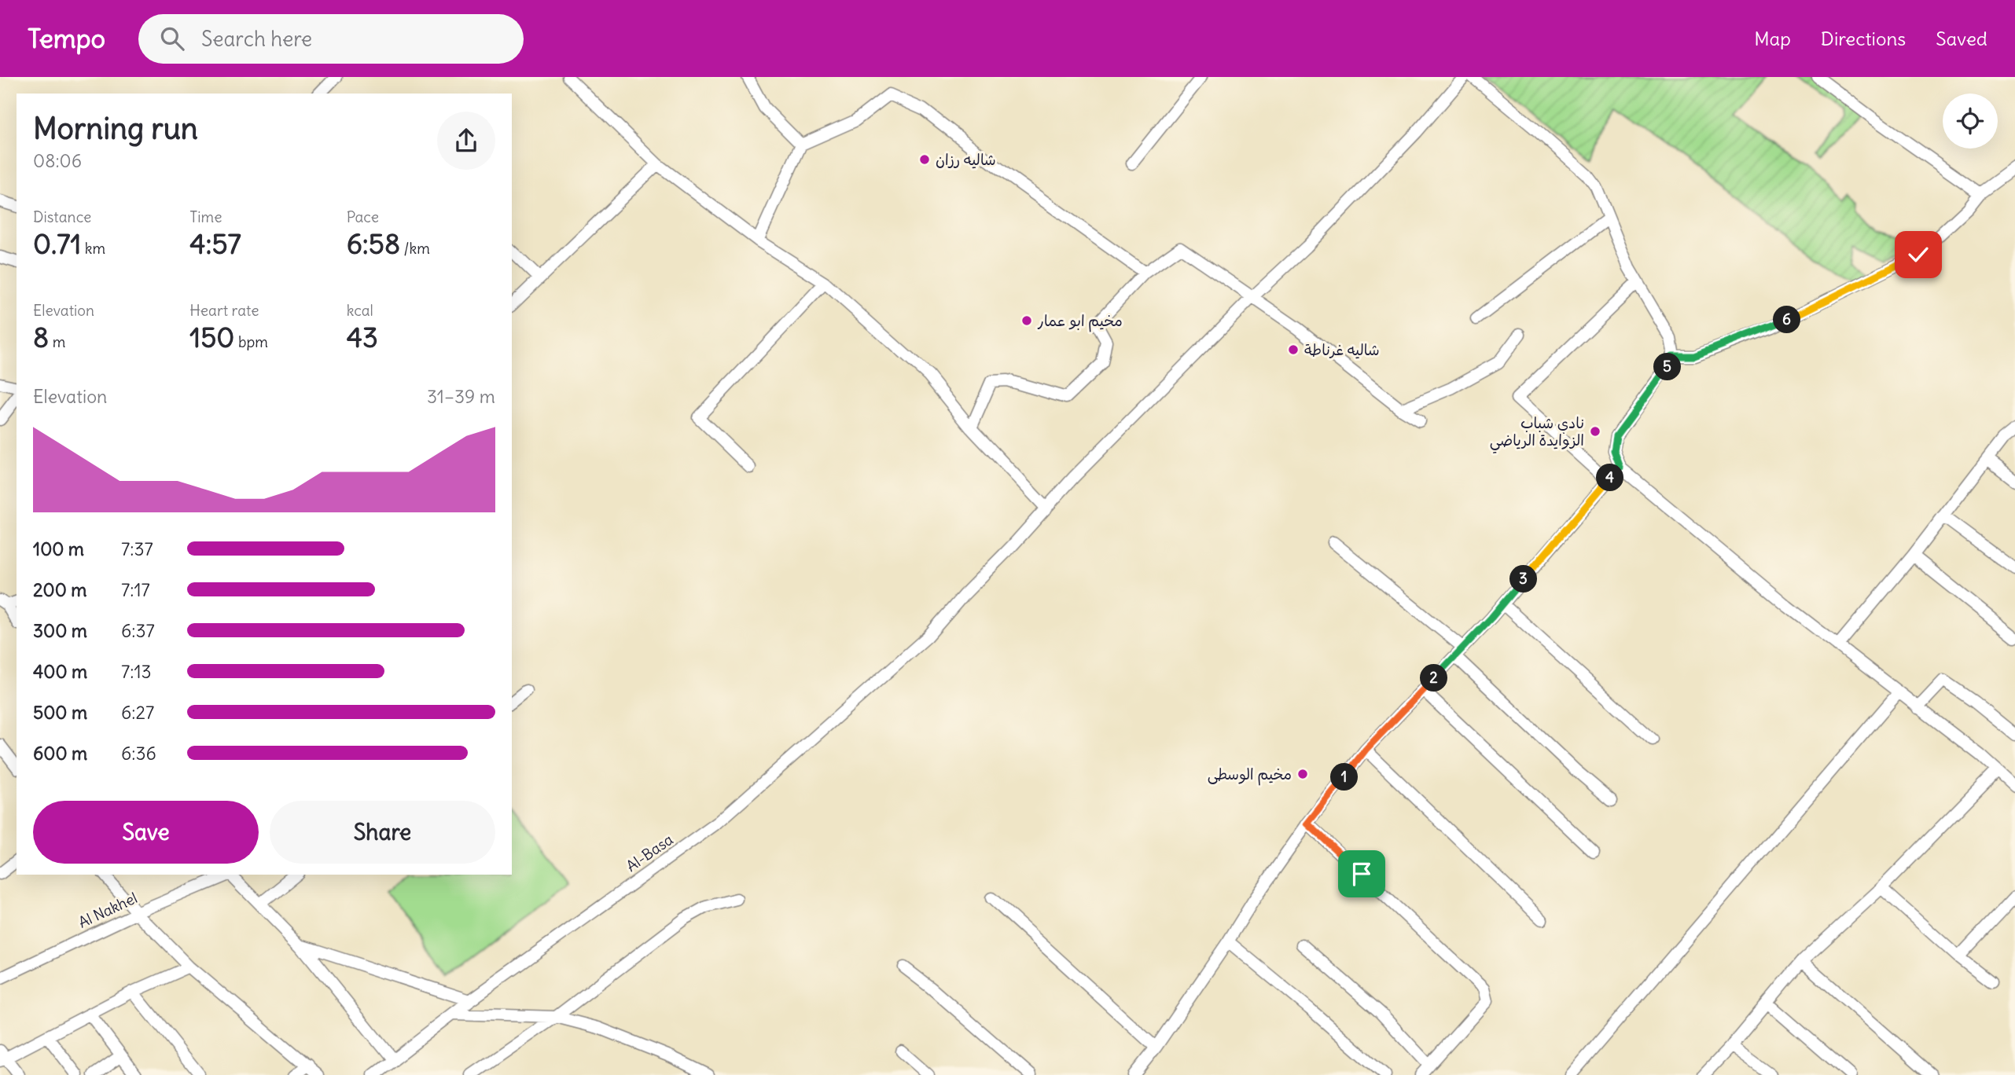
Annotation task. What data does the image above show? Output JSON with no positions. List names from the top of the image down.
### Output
{
  "streets": {
    "street": ["Al-Basa", "Al Nakhel"]
  },
  "places": [
    "شاليه رزان",
    "مخيم ابو عمار",
    "شاليه غرناطة",
    "نادي شباب الزوايدة الرياضي",
    "مخيم الوسطى"
  ],
  "page": {
    "header": "Tempo",
    "search": "Search here",
    "nav": ["Map", "Directions", "Saved"],
    "heading": ["Morning run", "08:06"],
    "stats": [
      ["Distance", "0.71 km"],
      ["Time", "4:57"],
      ["Pace", "6:58 /km"],
      ["Elevation", "8 m"],
      ["Heart rate", "150 bpm"],
      ["kcal", "43"]
    ],
    "pins": [
      "6",
      "5",
      "4",
      "3",
      "2",
      "1"
    ],
    "chart": ["Elevation", "31–39 m"],
    "list": [
      {
        "name": "100 m",
        "note": "7:37"
      },
      {
        "name": "200 m",
        "note": "7:17"
      },
      {
        "name": "300 m",
        "note": "6:37"
      },
      {
        "name": "400 m",
        "note": "7:13"
      },
      {
        "name": "500 m",
        "note": "6:27"
      },
      {
        "name": "600 m",
        "note": "6:36"
      }
    ],
    "buttons": ["Save", "Share"]
  }
}
